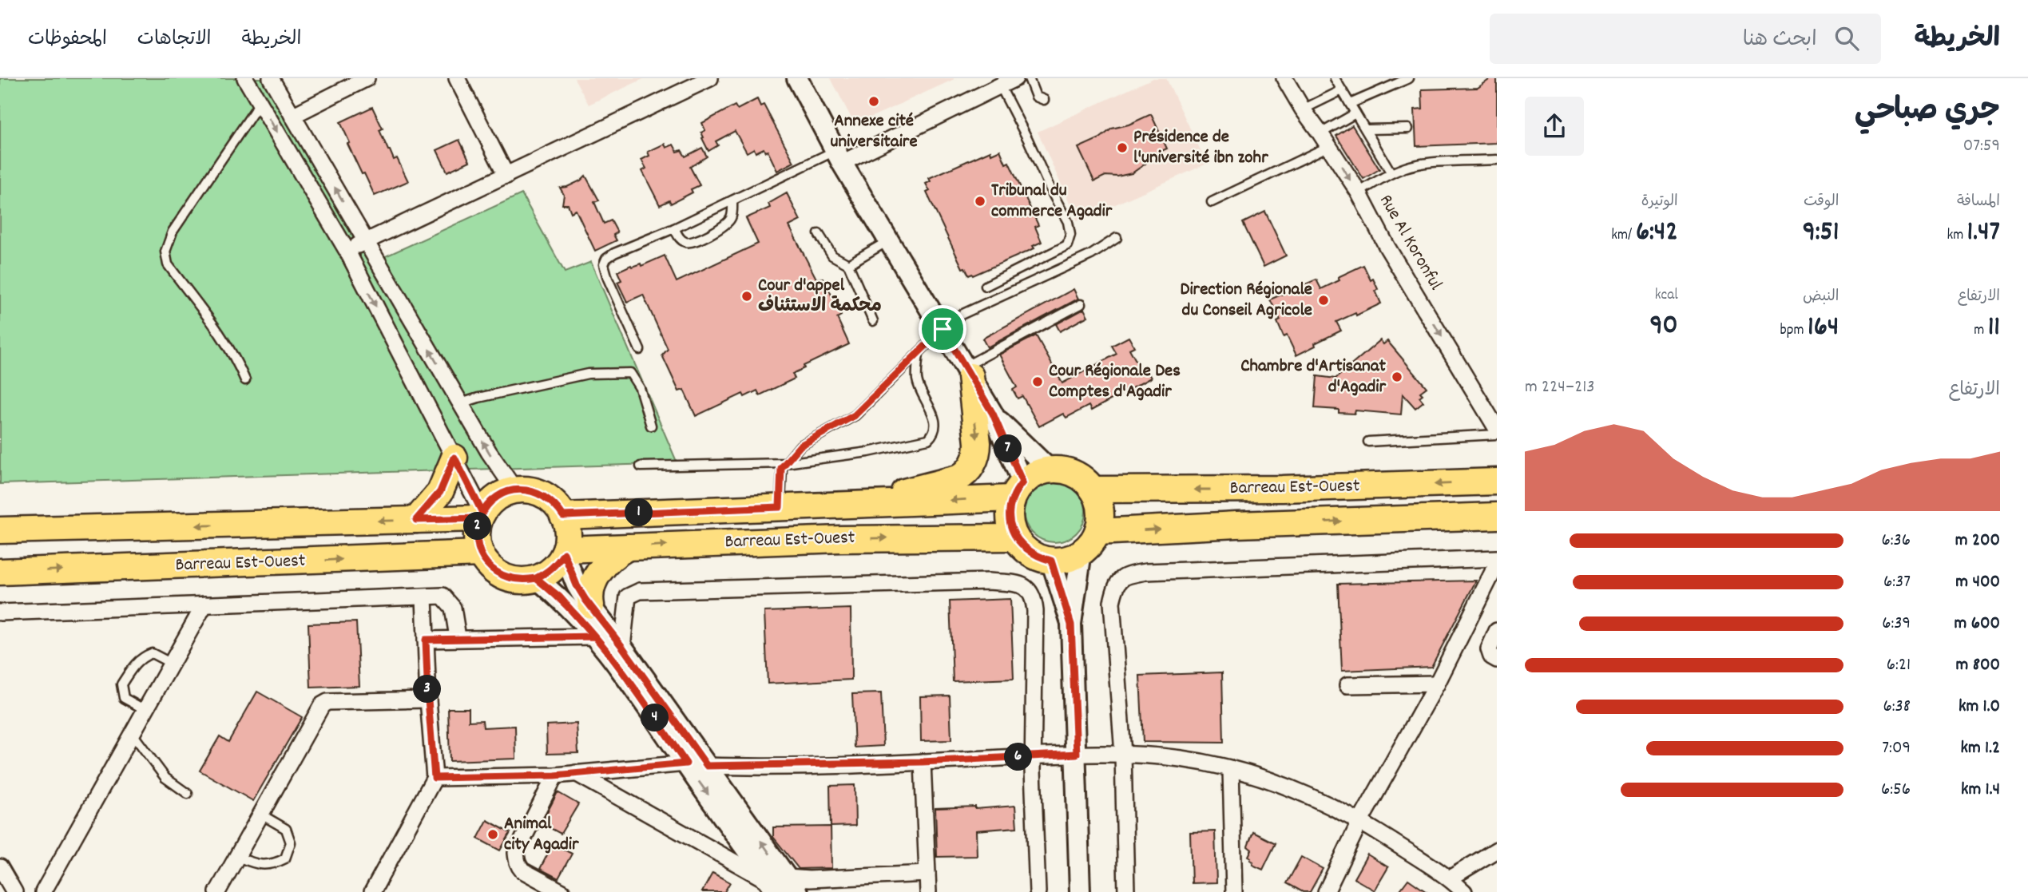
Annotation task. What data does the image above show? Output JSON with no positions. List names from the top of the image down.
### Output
{
  "streets": {
    "main road": ["Barreau Est-Ouest"],
    "street": ["Rue Al Koronful"]
  },
  "one_way": ["Rue Al Koronful"],
  "places": [
    "Annexe cité universitaire",
    "Présidence de l'université ibn zohr",
    "Tribunal du commerce Agadir",
    "Cour d'appel محكمة الاستئناف",
    "Direction Régionale du Conseil Agricole",
    "Chambre d'Artisanat d'Agadir",
    "Cour Régionale Des Comptes d'Agadir",
    "Animal city Agadir"
  ],
  "page": {
    "header": "الخريطة",
    "search": "ابحث هنا",
    "nav": ["الخريطة", "الاتجاهات", "المحفوظات"],
    "heading": ["جري صباحي", "07:59"],
    "stats": [
      ["المسافة", "1.47 km"],
      ["الوقت", "9:51"],
      ["الوتيرة", "6:42 /km"],
      ["الارتفاع", "11 m"],
      ["النبض", "164 bpm"],
      ["kcal", "90"]
    ],
    "chart": ["الارتفاع", "213–224 m"],
    "pins": [
      "7",
      "1",
      "2",
      "3",
      "4",
      "6"
    ],
    "list": [
      {
        "name": "200 m",
        "note": "6:36"
      },
      {
        "name": "400 m",
        "note": "6:37"
      },
      {
        "name": "600 m",
        "note": "6:39"
      },
      {
        "name": "800 m",
        "note": "6:21"
      },
      {
        "name": "1.0 km",
        "note": "6:38"
      },
      {
        "name": "1.2 km",
        "note": "7:09"
      },
      {
        "name": "1.4 km",
        "note": "6:56"
      }
    ]
  }
}
